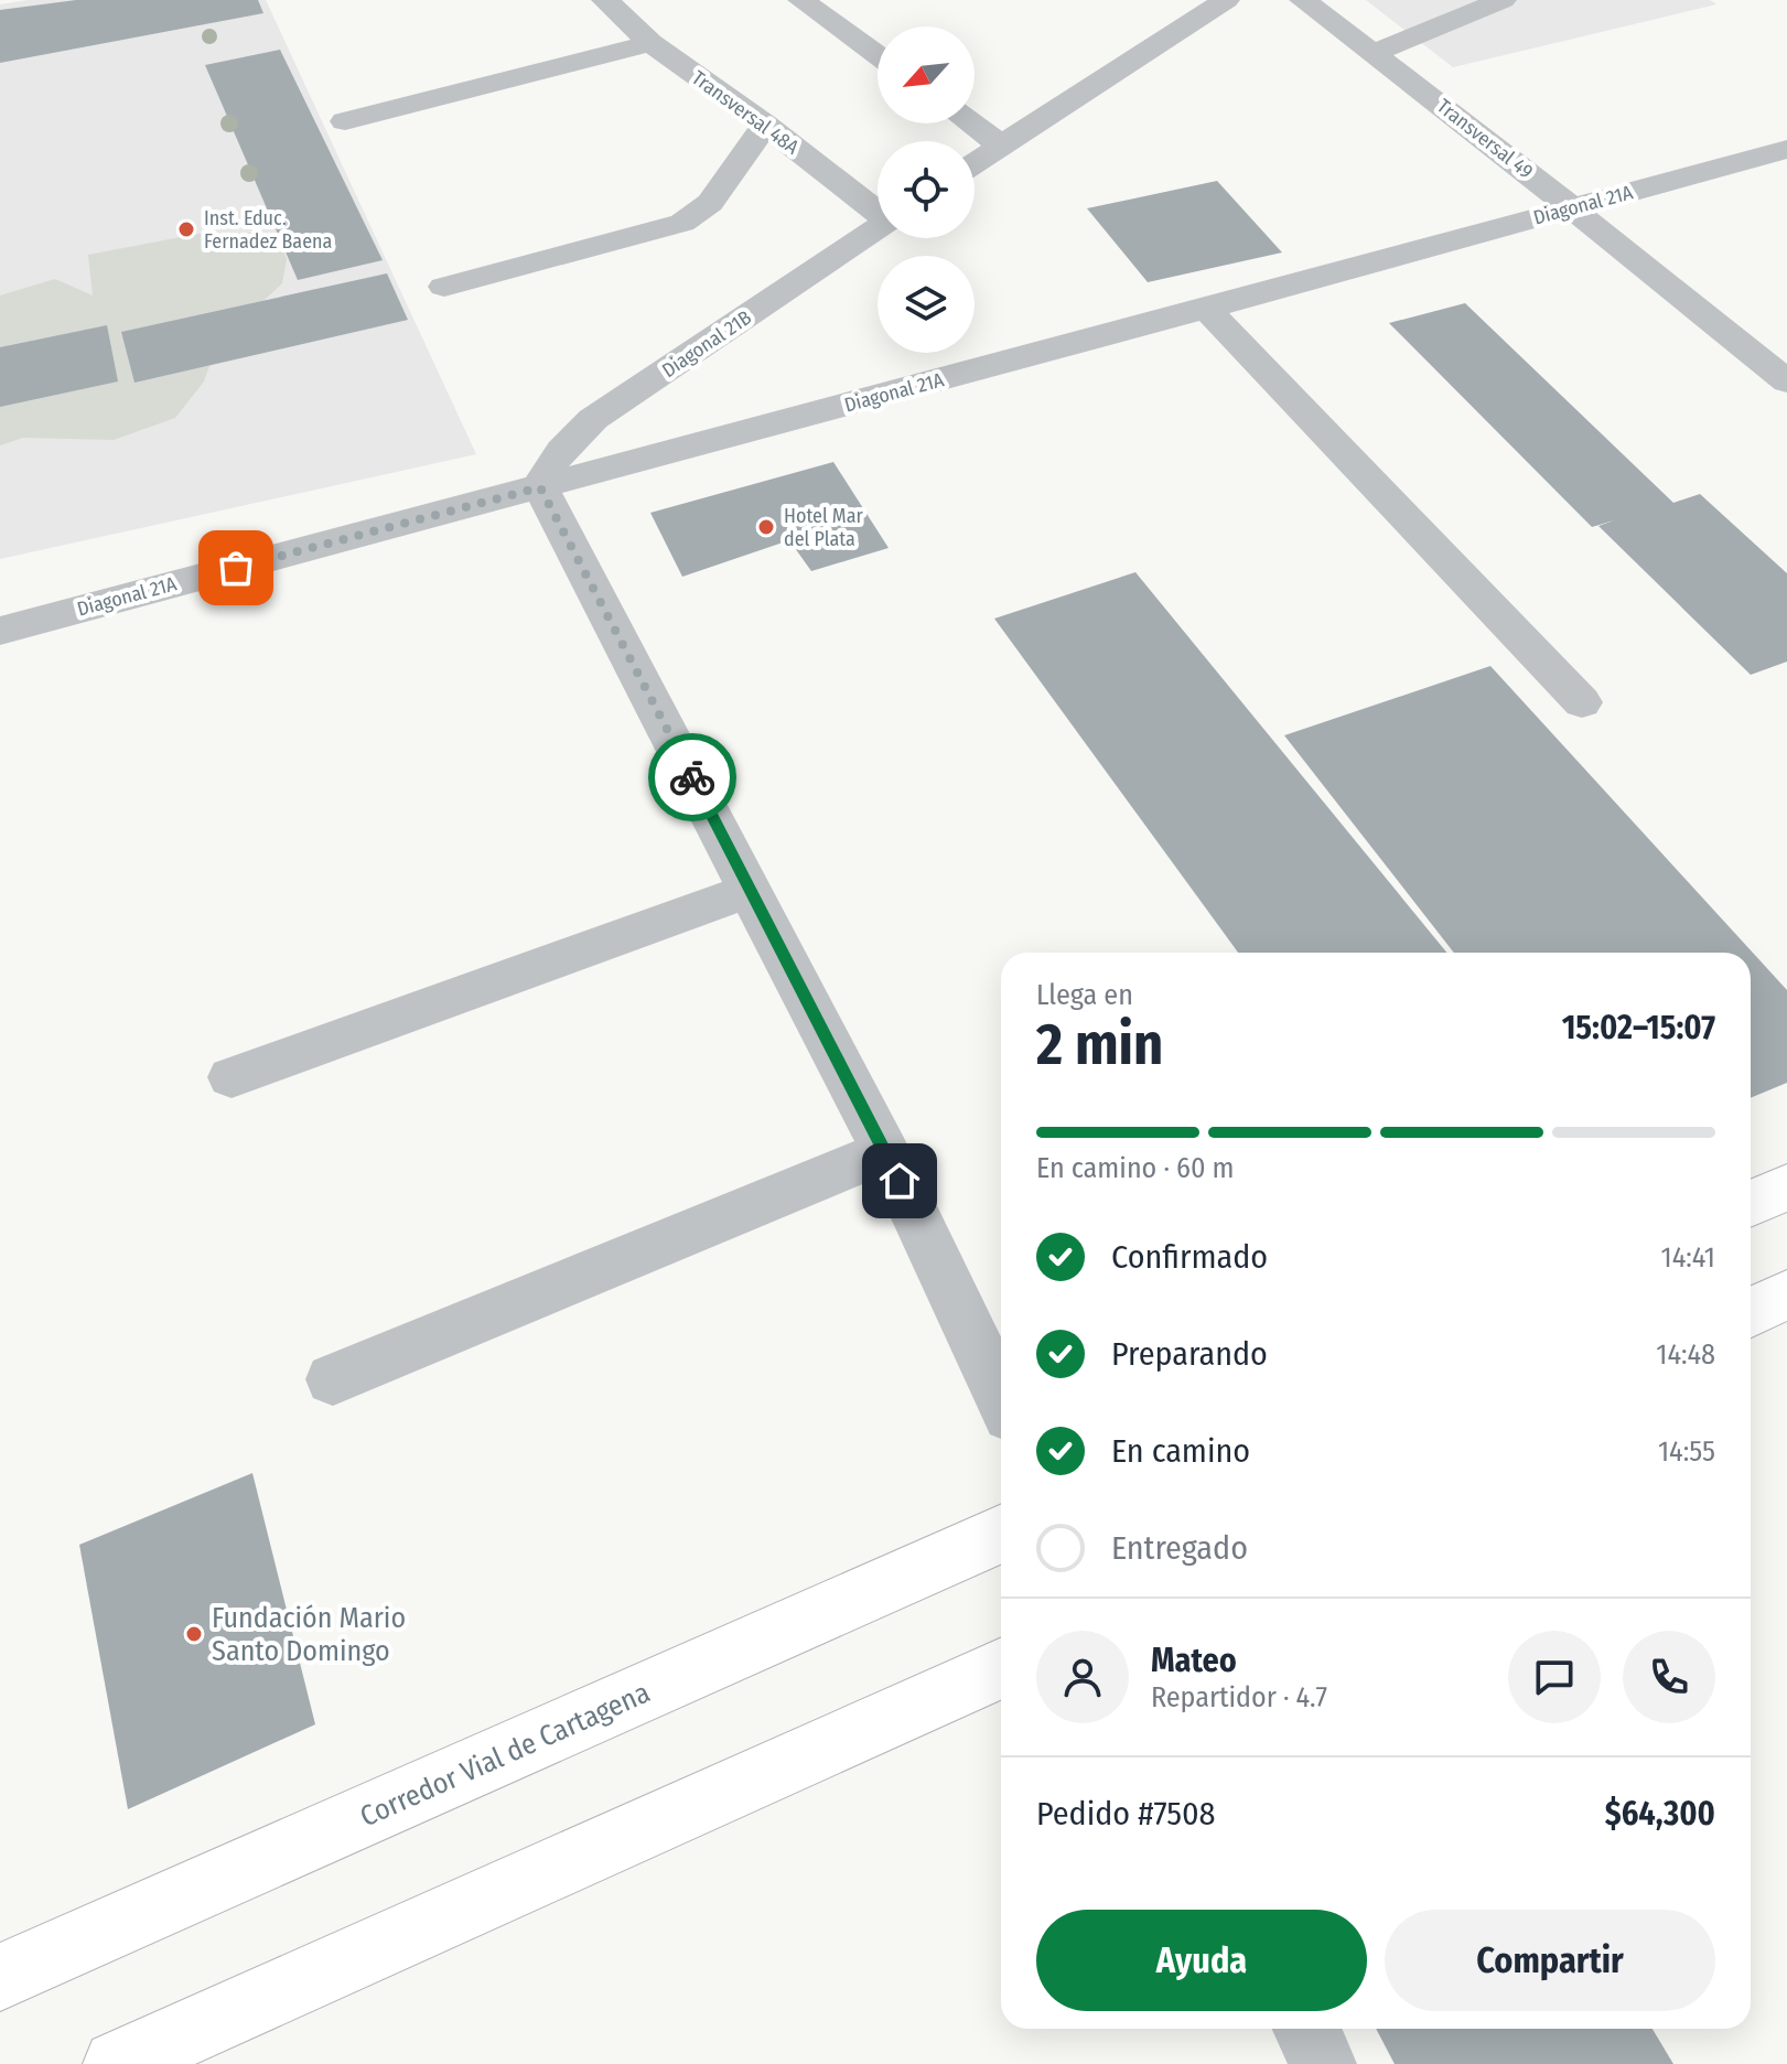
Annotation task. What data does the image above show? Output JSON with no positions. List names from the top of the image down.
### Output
{
  "streets": {
    "main road": ["Corredor Vial de Cartagena"],
    "street": [
      "Transversal 48A",
      "Transversal 49",
      "Diagonal 21A",
      "Diagonal 21B"
    ]
  },
  "crossings": [
    ["Transversal 49", "Diagonal 21A"],
    ["Diagonal 21A", "Diagonal 21B"]
  ],
  "places": ["Inst. Educ. Fernadez Baena", "Hotel Mar del Plata", "Fundación Mario Santo Domingo"],
  "north": "bottom left",
  "page": {
    "heading": ["2 min", "Llega en", "15:02–15:07"],
    "panel": [
      "Mateo",
      "Repartidor · 4.7",
      "Pedido #7508",
      "$64,300"
    ],
    "bar": "En camino · 60 m",
    "list": [
      ["Confirmado", "14:41"],
      ["Preparando", "14:48"],
      ["En camino", "14:55"],
      "Entregado"
    ],
    "buttons": ["Ayuda", "Compartir"]
  }
}
